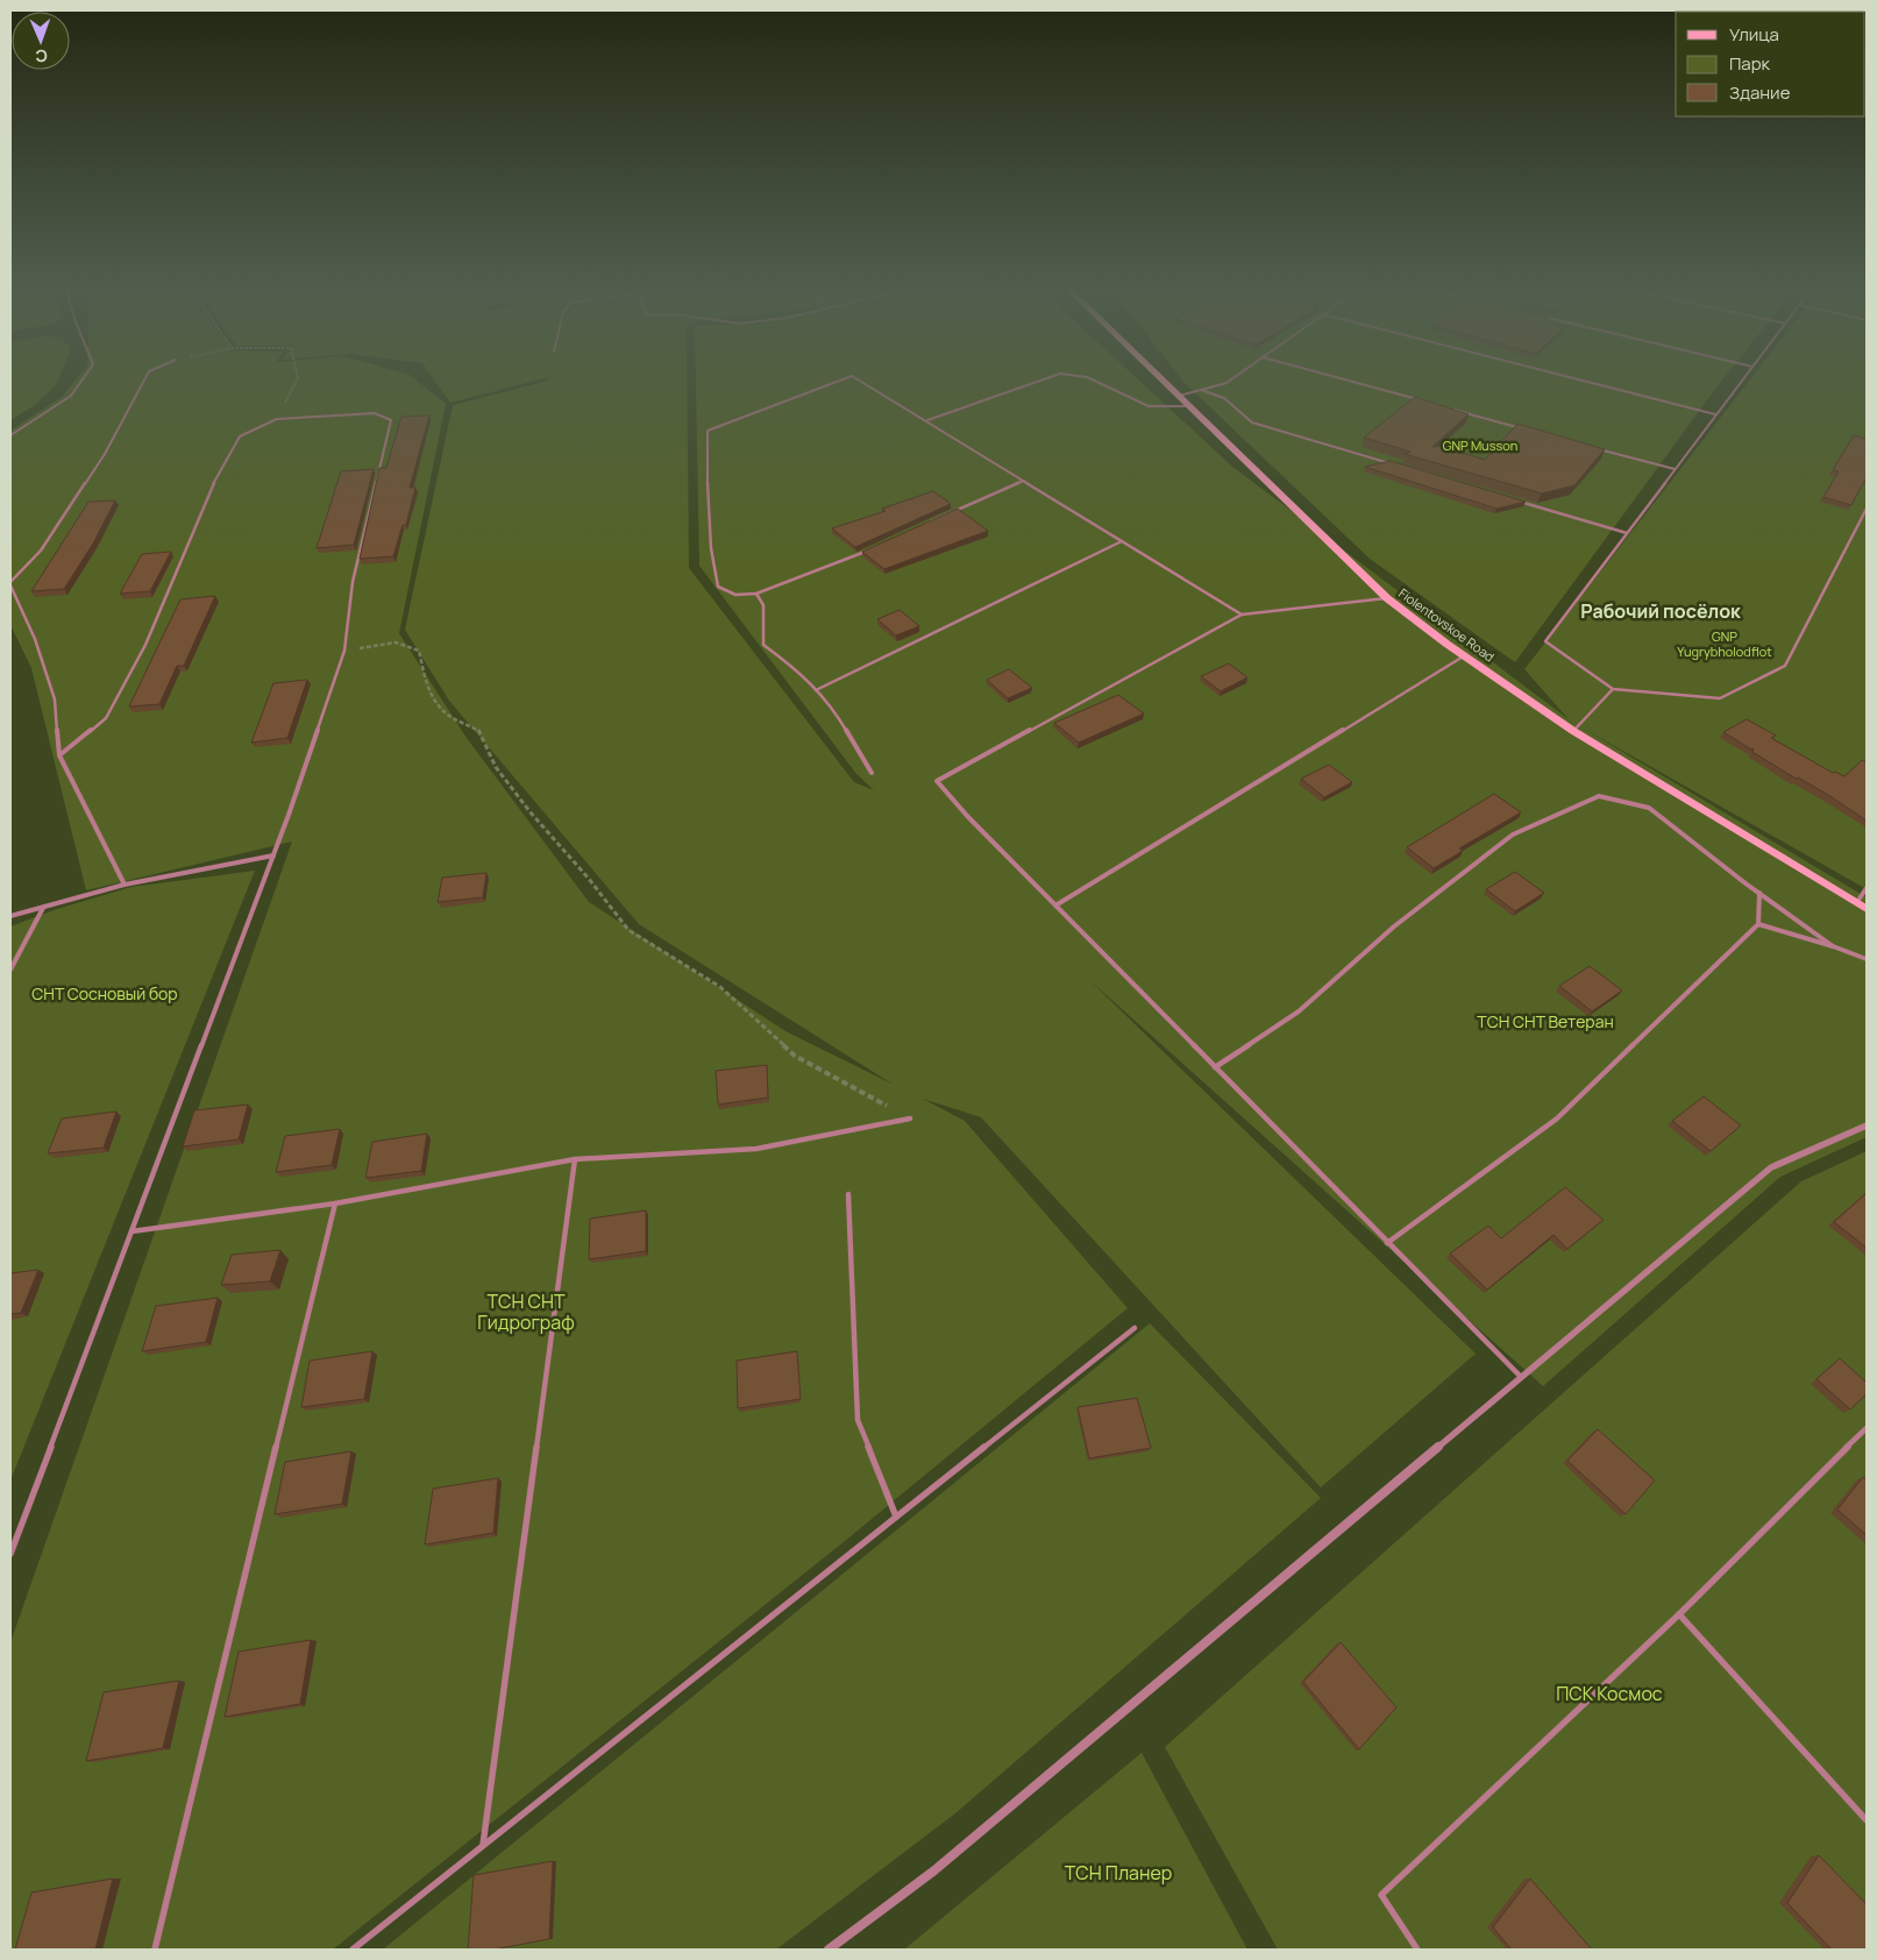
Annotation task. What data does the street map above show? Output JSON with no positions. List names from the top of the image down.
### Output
{
  "streets": {
    "main road": ["Fiolentovskoe Road"]
  },
  "districts": ["Рабочий посёлок"],
  "parks": [
    "GNP Musson",
    "GNP Yugrybholodflot",
    "СНТ Сосновый бор",
    "ТСН СНТ Ветеран",
    "ТСН СНТ Гидрограф",
    "ПСК Космос",
    "ТСН Планер"
  ],
  "legend": ["Улица", "Парк", "Здание"],
  "north": "bottom"
}
